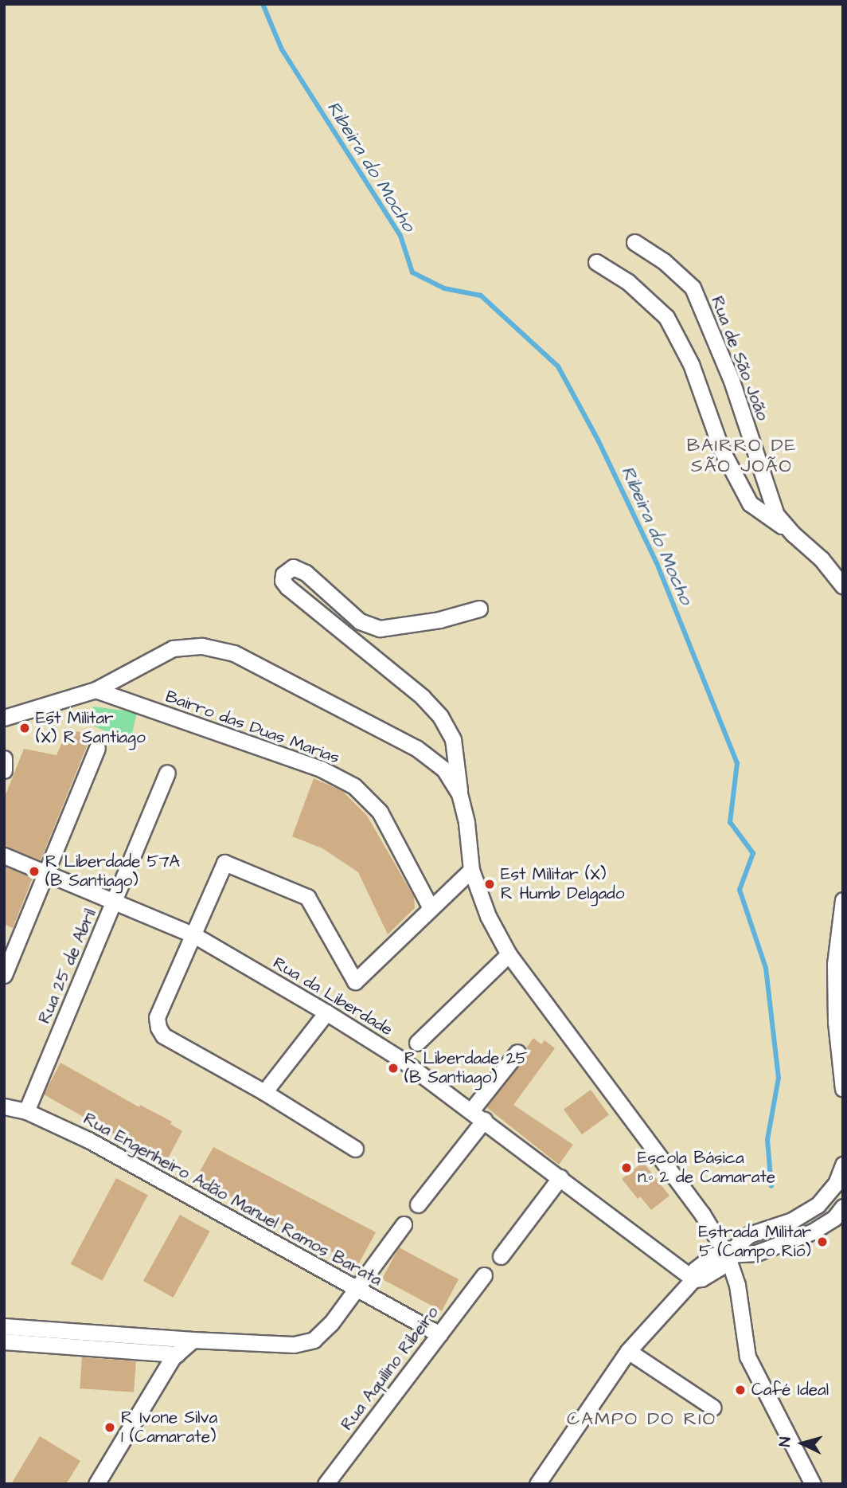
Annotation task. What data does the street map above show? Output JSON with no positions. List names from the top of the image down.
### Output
{
  "streets": {
    "street": [
      "Rua de São João",
      "Bairro das Duas Marias",
      "Rua 25 de Abril",
      "Rua da Liberdade",
      "Rua Engenheiro Adão Manuel Ramos Barata",
      "Rua Aquilino Ribeiro"
    ]
  },
  "crossings": [
    ["Rua 25 de Abril", "Rua da Liberdade"],
    ["Rua 25 de Abril", "Rua Engenheiro Adão Manuel Ramos Barata"],
    ["Rua Engenheiro Adão Manuel Ramos Barata", "Rua Aquilino Ribeiro"]
  ],
  "districts": ["BAIRRO DE SÃO JOÃO", "CAMPO DO RIO"],
  "water": ["Ribeira do Mocho"],
  "places": [
    "Est Militar (X) R Santiago",
    "R Liberdade 57A (B Santiago)",
    "Est Militar (X) R Humb Delgado",
    "R Liberdade 25 (B Santiago)",
    "Escola Básica n.º 2 de Camarate",
    "Estrada Militar 5 (Campo Rio)",
    "Café Ideal",
    "R Ivone Silva 1 (Camarate)"
  ],
  "north": "left"
}
